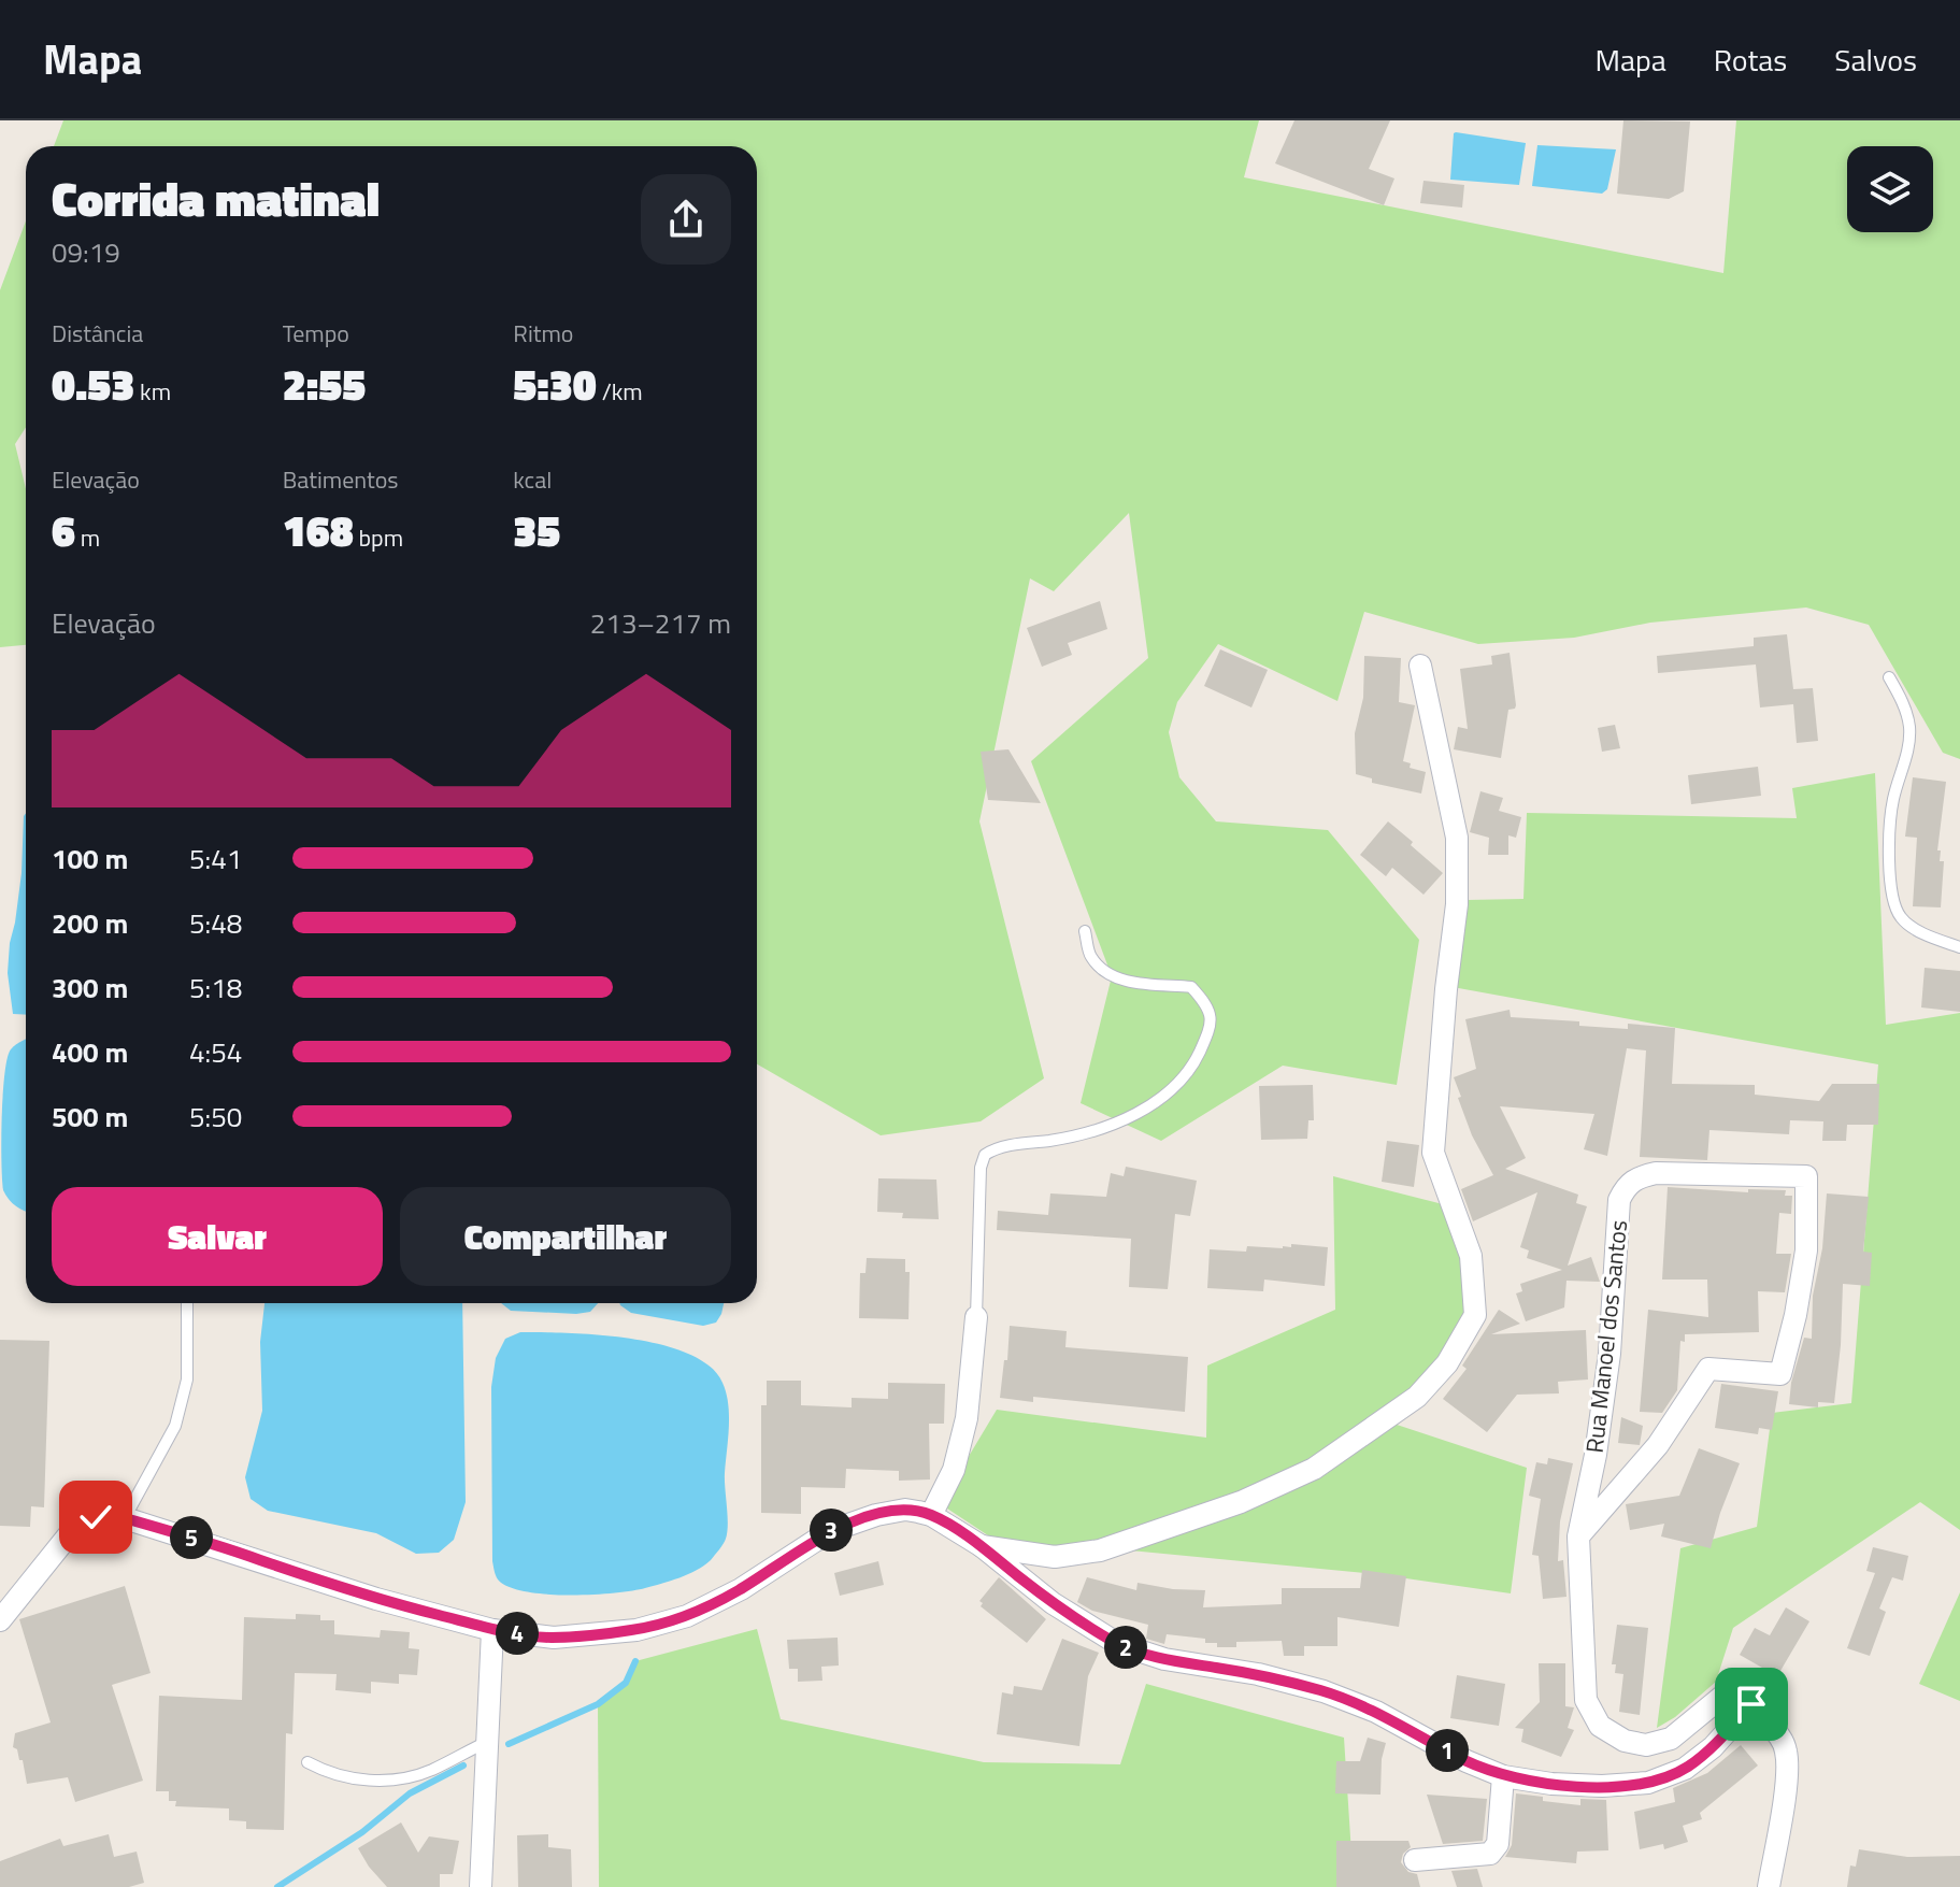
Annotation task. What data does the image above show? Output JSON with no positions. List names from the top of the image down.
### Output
{
  "streets": {
    "street": ["Rua Manoel dos Santos"]
  },
  "page": {
    "header": "Mapa",
    "nav": ["Mapa", "Rotas", "Salvos"],
    "heading": ["Corrida matinal", "09:19"],
    "stats": [
      ["Distância", "0.53 km"],
      ["Tempo", "2:55"],
      ["Ritmo", "5:30 /km"],
      ["Elevação", "6 m"],
      ["Batimentos", "168 bpm"],
      ["kcal", "35"]
    ],
    "chart": ["Elevação", "213–217 m"],
    "list": [
      {
        "name": "100 m",
        "note": "5:41"
      },
      {
        "name": "200 m",
        "note": "5:48"
      },
      {
        "name": "300 m",
        "note": "5:18"
      },
      {
        "name": "400 m",
        "note": "4:54"
      },
      {
        "name": "500 m",
        "note": "5:50"
      }
    ],
    "buttons": ["Salvar", "Compartilhar"],
    "pins": [
      "3",
      "5",
      "4",
      "2",
      "1"
    ]
  }
}
